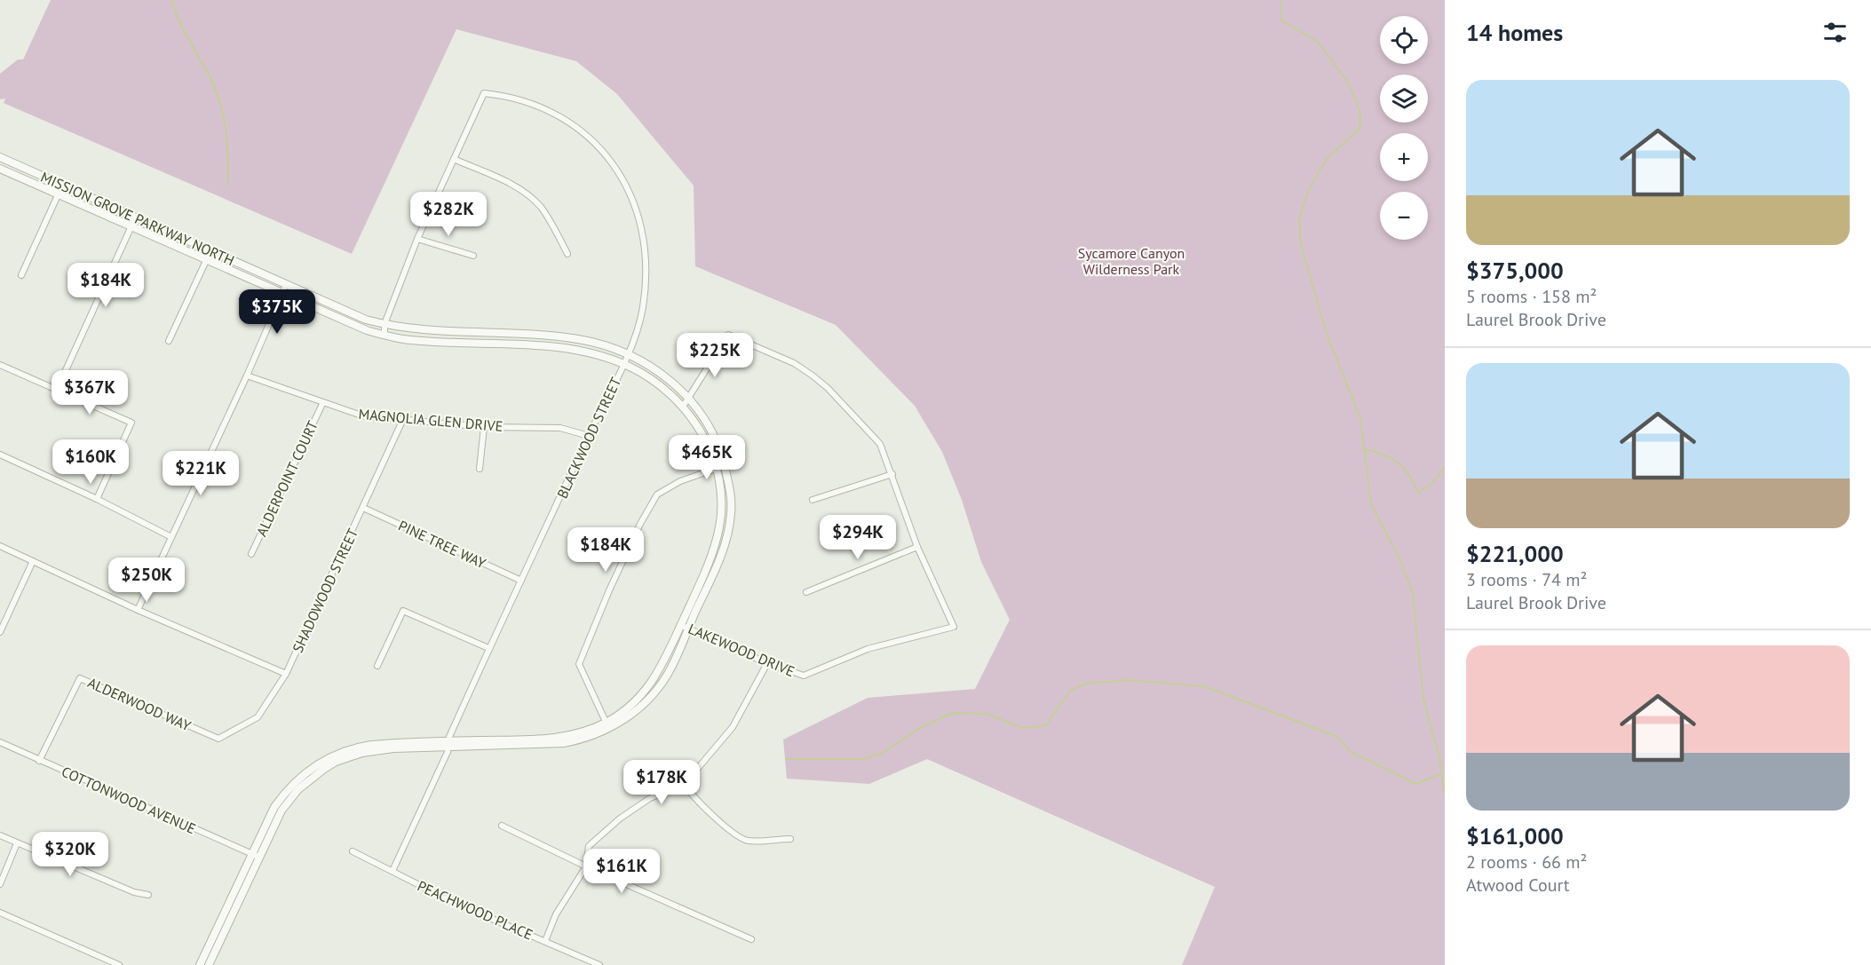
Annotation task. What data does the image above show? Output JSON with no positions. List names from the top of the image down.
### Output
{
  "streets": {
    "street": [
      "MISSION GROVE PARKWAY NORTH",
      "MAGNOLIA GLEN DRIVE",
      "BLACKWOOD STREET",
      "ALDERPOINT COURT",
      "PINE TREE WAY",
      "SHADOWOOD STREET",
      "LAKEWOOD DRIVE",
      "ALDERWOOD WAY",
      "COTTONWOOD AVENUE",
      "PEACHWOOD PLACE"
    ]
  },
  "crossings": [
    ["MISSION GROVE PARKWAY NORTH", "BLACKWOOD STREET"],
    ["MISSION GROVE PARKWAY NORTH", "LAKEWOOD DRIVE"],
    ["MISSION GROVE PARKWAY NORTH", "COTTONWOOD AVENUE"],
    ["MAGNOLIA GLEN DRIVE", "BLACKWOOD STREET"],
    ["MAGNOLIA GLEN DRIVE", "ALDERPOINT COURT"],
    ["MAGNOLIA GLEN DRIVE", "SHADOWOOD STREET"],
    ["BLACKWOOD STREET", "PINE TREE WAY"],
    ["BLACKWOOD STREET", "PEACHWOOD PLACE"],
    ["PINE TREE WAY", "SHADOWOOD STREET"],
    ["SHADOWOOD STREET", "ALDERWOOD WAY"],
    ["ALDERWOOD WAY", "COTTONWOOD AVENUE"]
  ],
  "parks": ["Sycamore Canyon Wilderness Park"],
  "page": {
    "heading": "14 homes",
    "map_buttons": ["+", "−"],
    "list": [
      {
        "name": "$375,000",
        "note": "5 rooms · 158 m² · Laurel Brook Drive"
      },
      {
        "name": "$221,000",
        "note": "3 rooms · 74 m² · Laurel Brook Drive"
      },
      {
        "name": "$161,000",
        "note": "2 rooms · 66 m² · Atwood Court"
      }
    ],
    "price": [
      "$282K",
      "$184K",
      "$375K",
      "$225K",
      "$367K",
      "$465K",
      "$160K",
      "$221K",
      "$294K",
      "$184K",
      "$250K",
      "$178K",
      "$320K",
      "$161K"
    ]
  }
}
